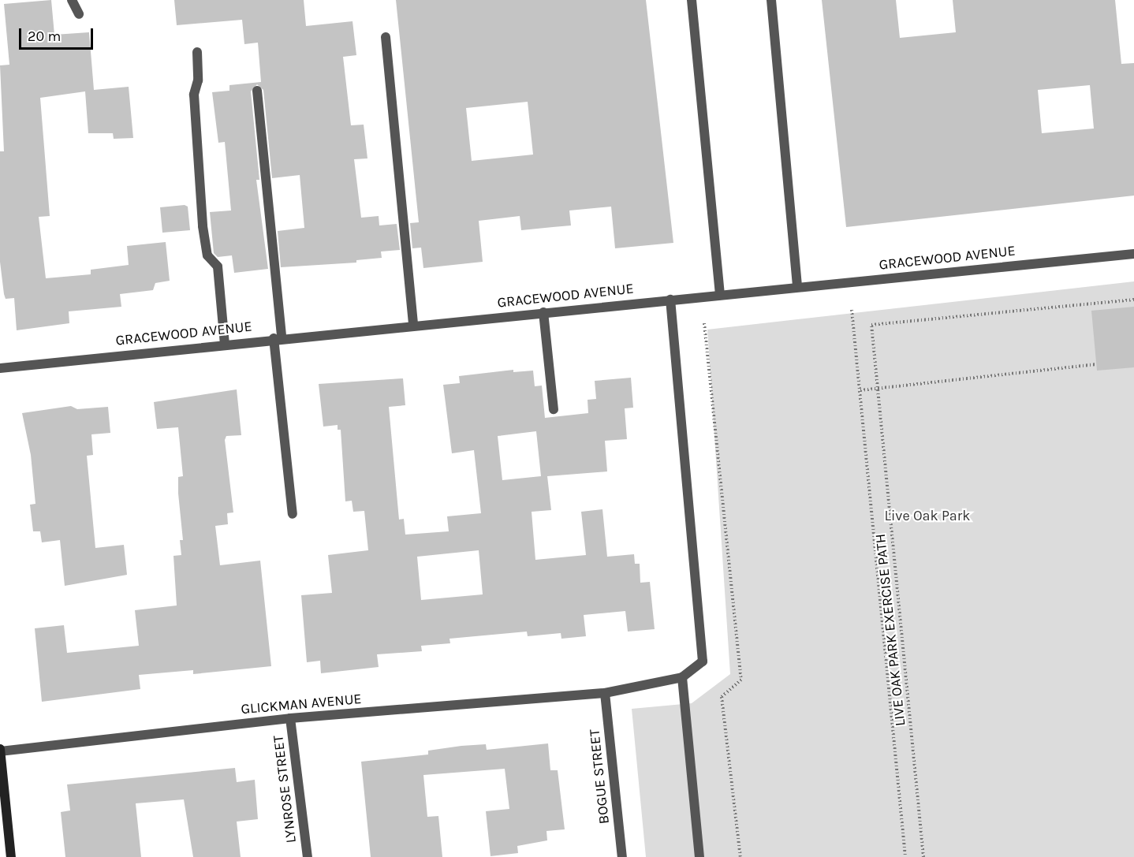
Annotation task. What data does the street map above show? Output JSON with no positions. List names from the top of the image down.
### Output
{
  "streets": {
    "street": [
      "GRACEWOOD AVENUE",
      "GLICKMAN AVENUE",
      "BOGUE STREET",
      "LYNROSE STREET"
    ],
    "path": ["LIVE OAK PARK EXERCISE PATH"]
  },
  "crossings": [
    ["GLICKMAN AVENUE", "BOGUE STREET"],
    ["GLICKMAN AVENUE", "LYNROSE STREET"]
  ],
  "parks": ["Live Oak Park"],
  "scale_bar": "20 m"
}
